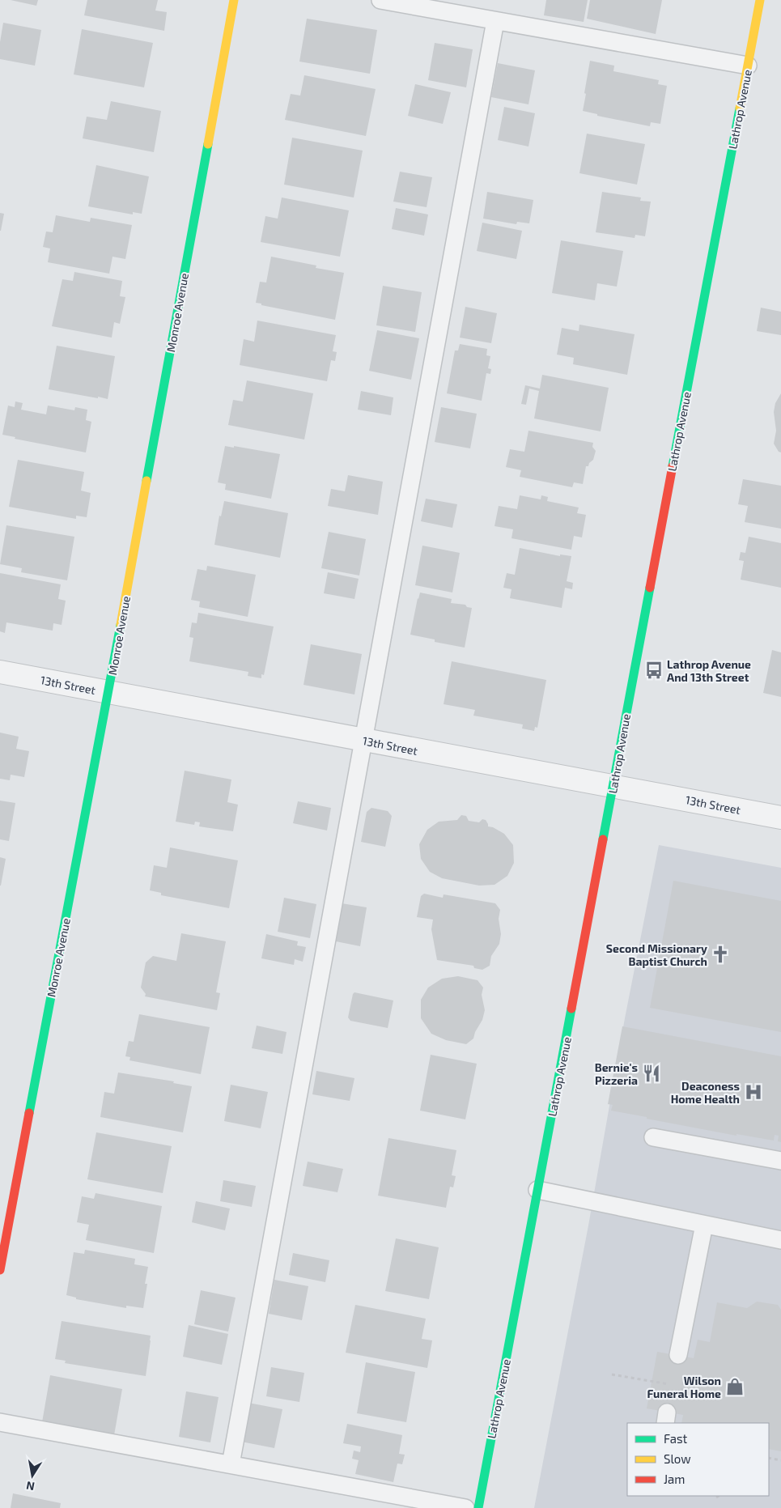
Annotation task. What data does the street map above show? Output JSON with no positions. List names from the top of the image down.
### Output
{
  "streets": {
    "street": ["Lathrop Avenue", "Monroe Avenue", "13th Street"]
  },
  "crossings": [
    ["Lathrop Avenue", "13th Street"],
    ["Monroe Avenue", "13th Street"]
  ],
  "places": {
    "bus stop": ["Lathrop Avenue And 13th Street"],
    "church": ["Second Missionary Baptist Church"],
    "restaurant": ["Bernie's Pizzeria"],
    "hospital": ["Deaconess Home Health"],
    "shop": ["Wilson Funeral Home"]
  },
  "legend": ["Fast", "Slow", "Jam"],
  "north": "bottom"
}
